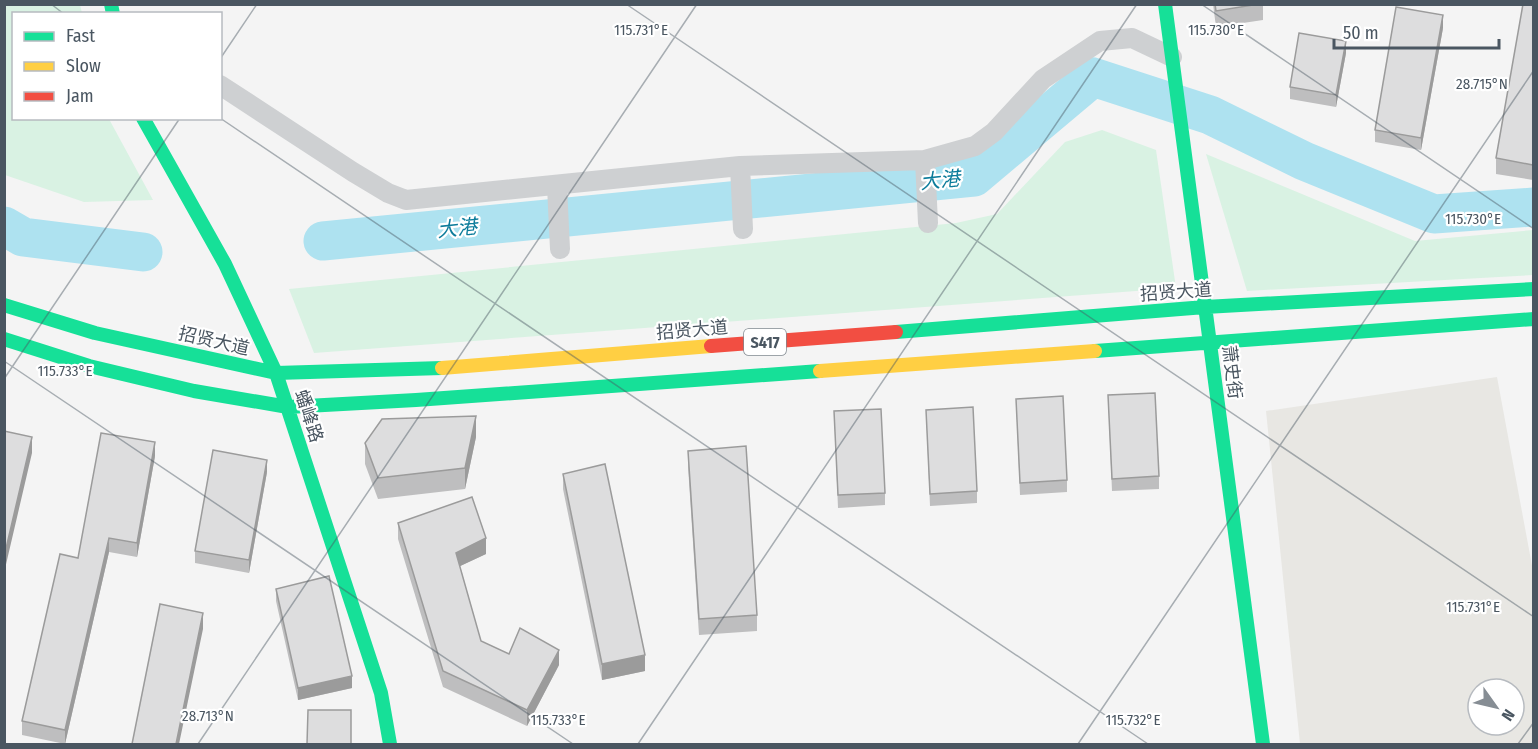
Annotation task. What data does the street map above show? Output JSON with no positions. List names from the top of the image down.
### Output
{
  "streets": {
    "main road": [
      "招贤大道",
      "S417",
      "萧史街",
      "蟠峰路"
    ]
  },
  "crossings": [
    ["招贤大道", "萧史街"],
    ["招贤大道", "蟠峰路"],
    ["S417", "萧史街"],
    ["S417", "蟠峰路"]
  ],
  "water": ["大港"],
  "legend": ["Fast", "Slow", "Jam"],
  "scale_bar": "50 m",
  "north": "bottom right",
  "coordinates": [
    "115.731°E",
    "115.730°E",
    "28.715°N",
    "115.733°E",
    "28.713°N",
    "115.732°E"
  ]
}
